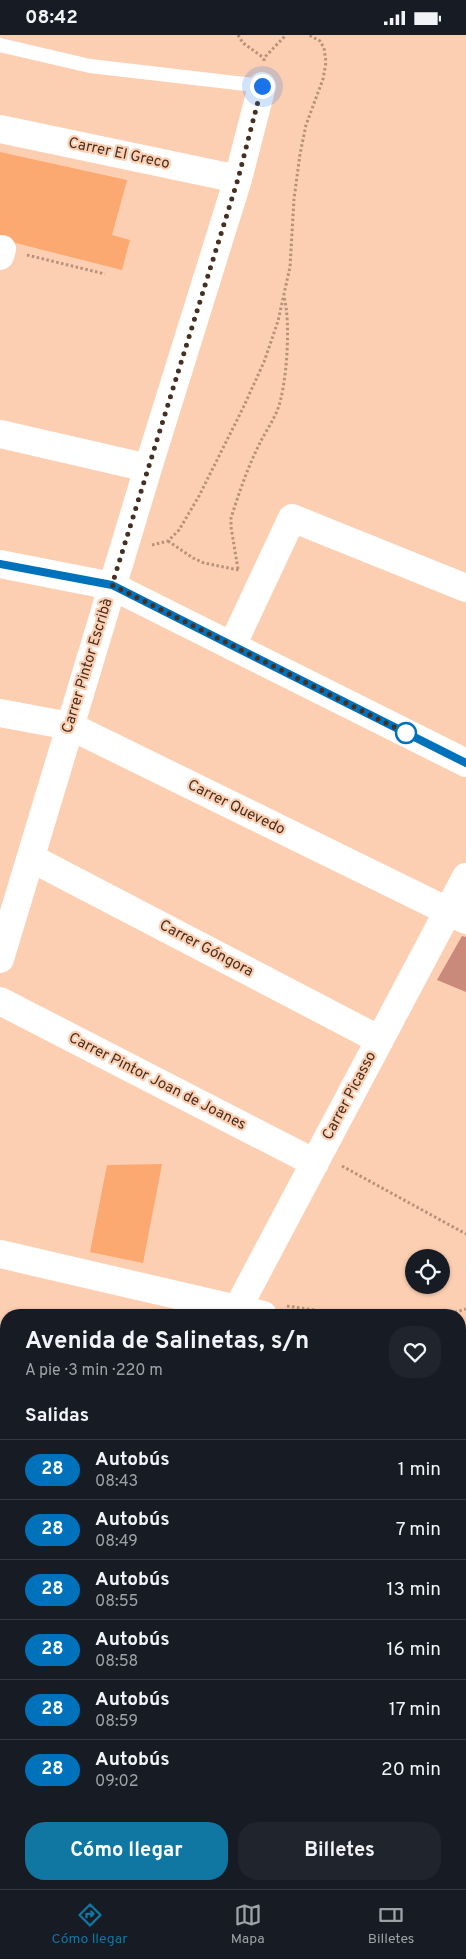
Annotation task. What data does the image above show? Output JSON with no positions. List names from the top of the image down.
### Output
{
  "streets": {
    "street": [
      "Carrer El Greco",
      "Carrer Pintor Escribà",
      "Carrer Quevedo",
      "Carrer Góngora",
      "Carrer Pintor Joan de Joanes",
      "Carrer Picasso"
    ]
  },
  "crossings": [
    ["Carrer El Greco", "Carrer Pintor Escribà"],
    ["Carrer Pintor Escribà", "Carrer Quevedo"],
    ["Carrer Pintor Escribà", "Carrer Góngora"],
    ["Carrer Quevedo", "Carrer Picasso"],
    ["Carrer Góngora", "Carrer Picasso"],
    ["Carrer Pintor Joan de Joanes", "Carrer Picasso"]
  ],
  "lines": ["bus line 28"],
  "page": {
    "status": "08:42",
    "heading": [
      ["Avenida de Salinetas, s/n", "A pie · 3 min · 220 m"],
      "Salidas"
    ],
    "list": [
      {
        "mark": "28",
        "name": "Autobús",
        "note": "08:43",
        "value": "1 min"
      },
      {
        "mark": "28",
        "name": "Autobús",
        "note": "08:49",
        "value": "7 min"
      },
      {
        "mark": "28",
        "name": "Autobús",
        "note": "08:55",
        "value": "13 min"
      },
      {
        "mark": "28",
        "name": "Autobús",
        "note": "08:58",
        "value": "16 min"
      },
      {
        "mark": "28",
        "name": "Autobús",
        "note": "08:59",
        "value": "17 min"
      },
      {
        "mark": "28",
        "name": "Autobús",
        "note": "09:02",
        "value": "20 min"
      }
    ],
    "buttons": ["Cómo llegar", "Billetes"],
    "tabs": ["Cómo llegar", "Mapa", "Billetes"]
  }
}
